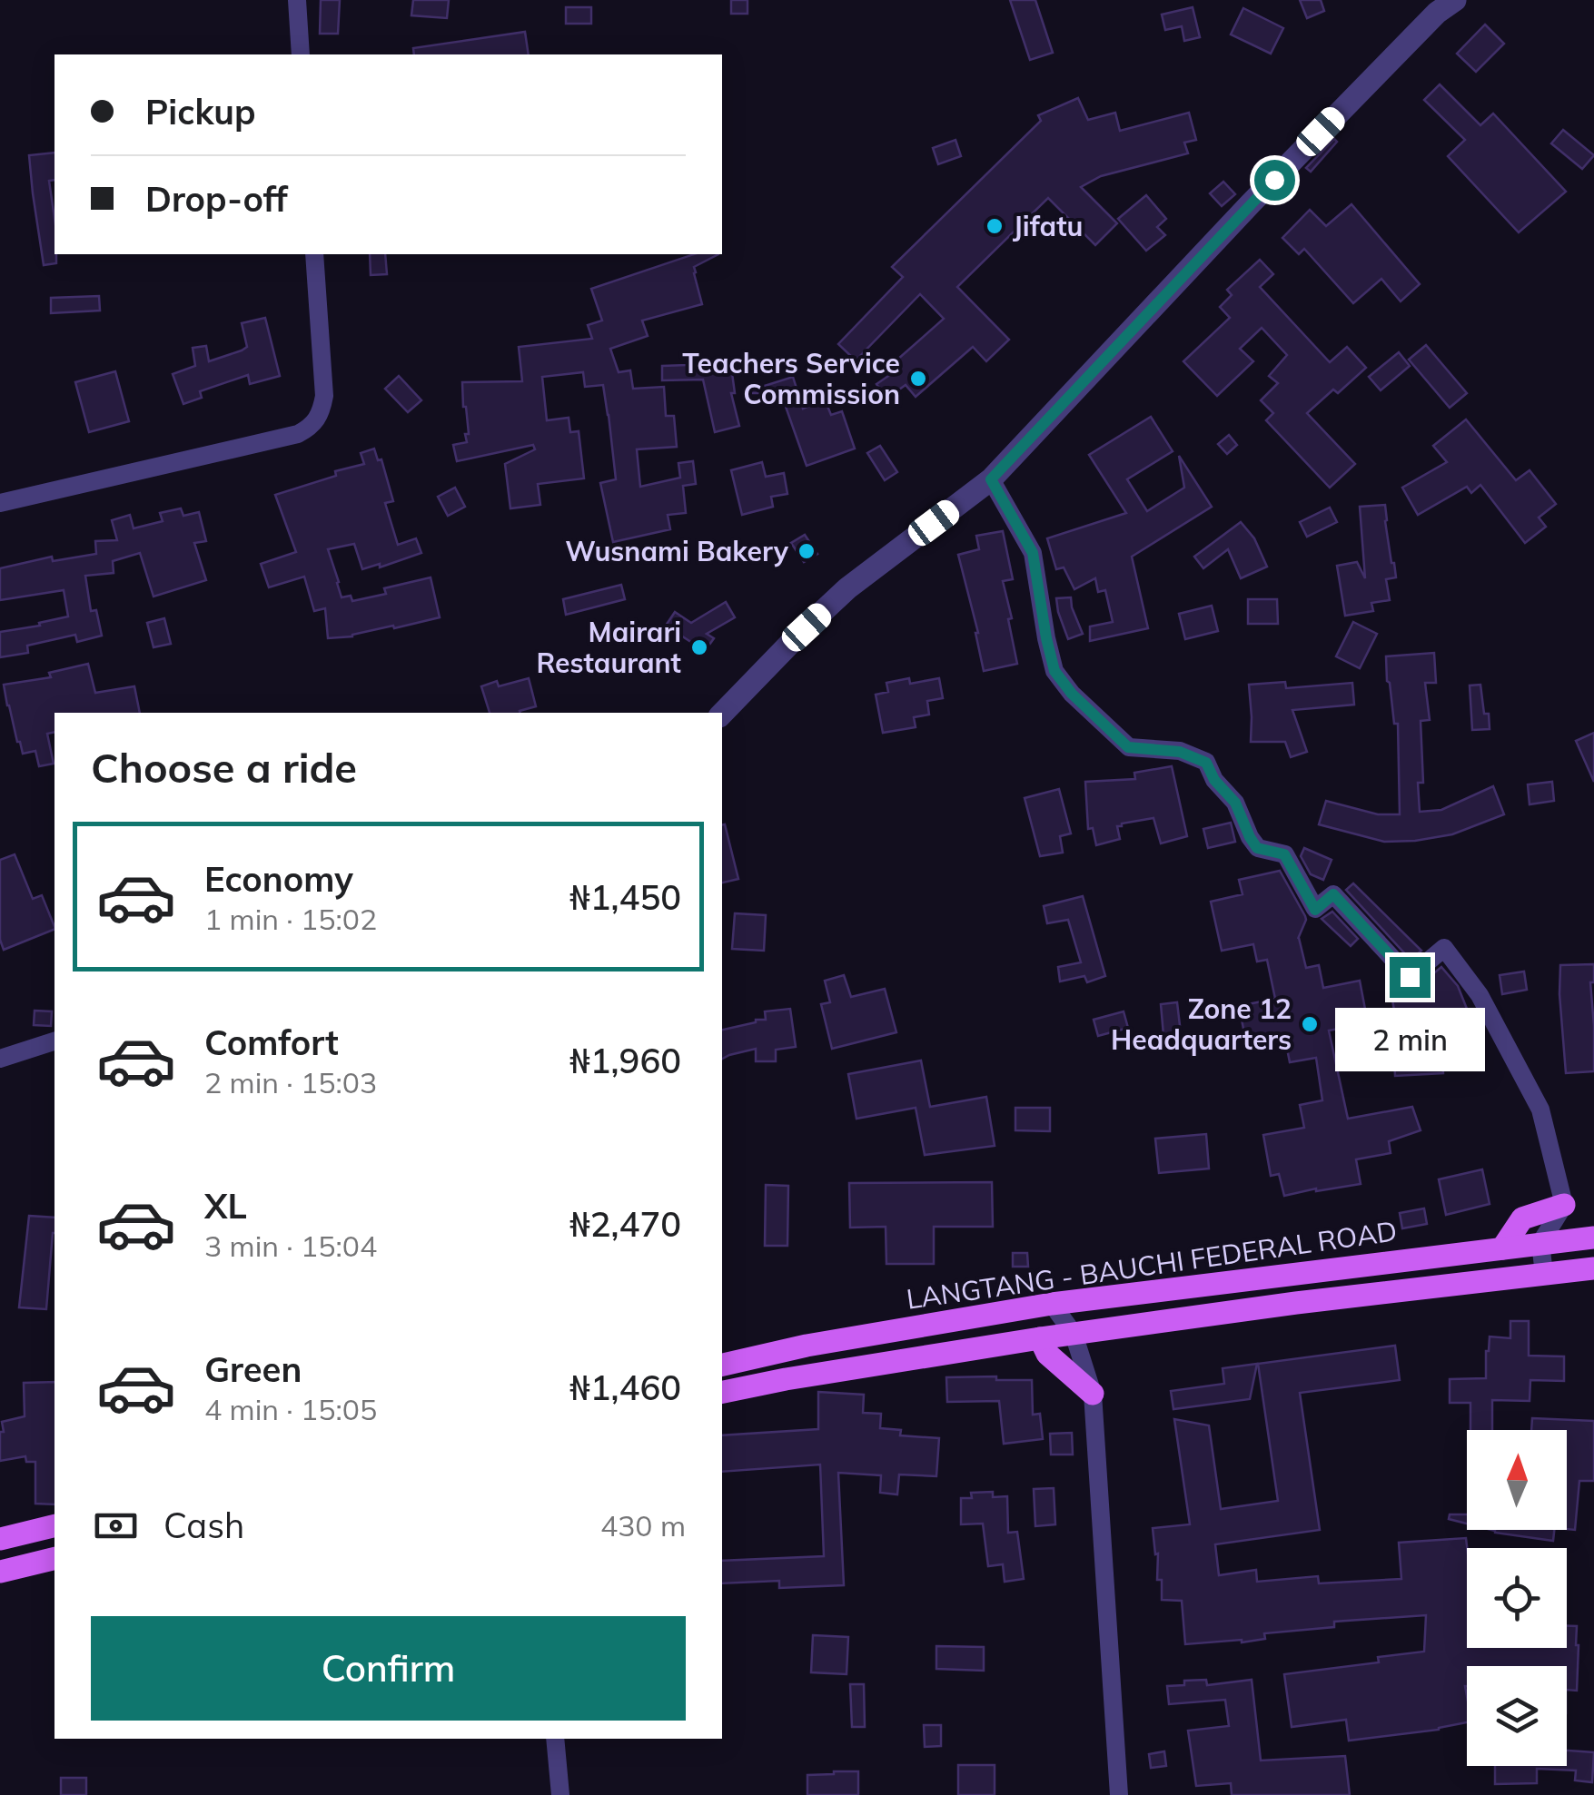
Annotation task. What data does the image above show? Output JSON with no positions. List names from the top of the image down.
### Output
{
  "streets": {
    "main road": ["LANGTANG - BAUCHI FEDERAL ROAD"]
  },
  "places": [
    "Jifatu",
    "Teachers Service Commission",
    "Wusnami Bakery",
    "Mairari Restaurant",
    "Zone 12 Headquarters"
  ],
  "north": "top",
  "page": {
    "banner": ["Pickup", "Drop-off"],
    "heading": "Choose a ride",
    "list": [
      {
        "name": "Economy",
        "note": "1 min · 15:02",
        "value": "₦1,450"
      },
      {
        "name": "Comfort",
        "note": "2 min · 15:03",
        "value": "₦1,960"
      },
      {
        "name": "XL",
        "note": "3 min · 15:04",
        "value": "₦2,470"
      },
      {
        "name": "Green",
        "note": "4 min · 15:05",
        "value": "₦1,460"
      }
    ],
    "bubble": "2 min",
    "pay": ["Cash", "430 m"],
    "buttons": "Confirm"
  }
}
